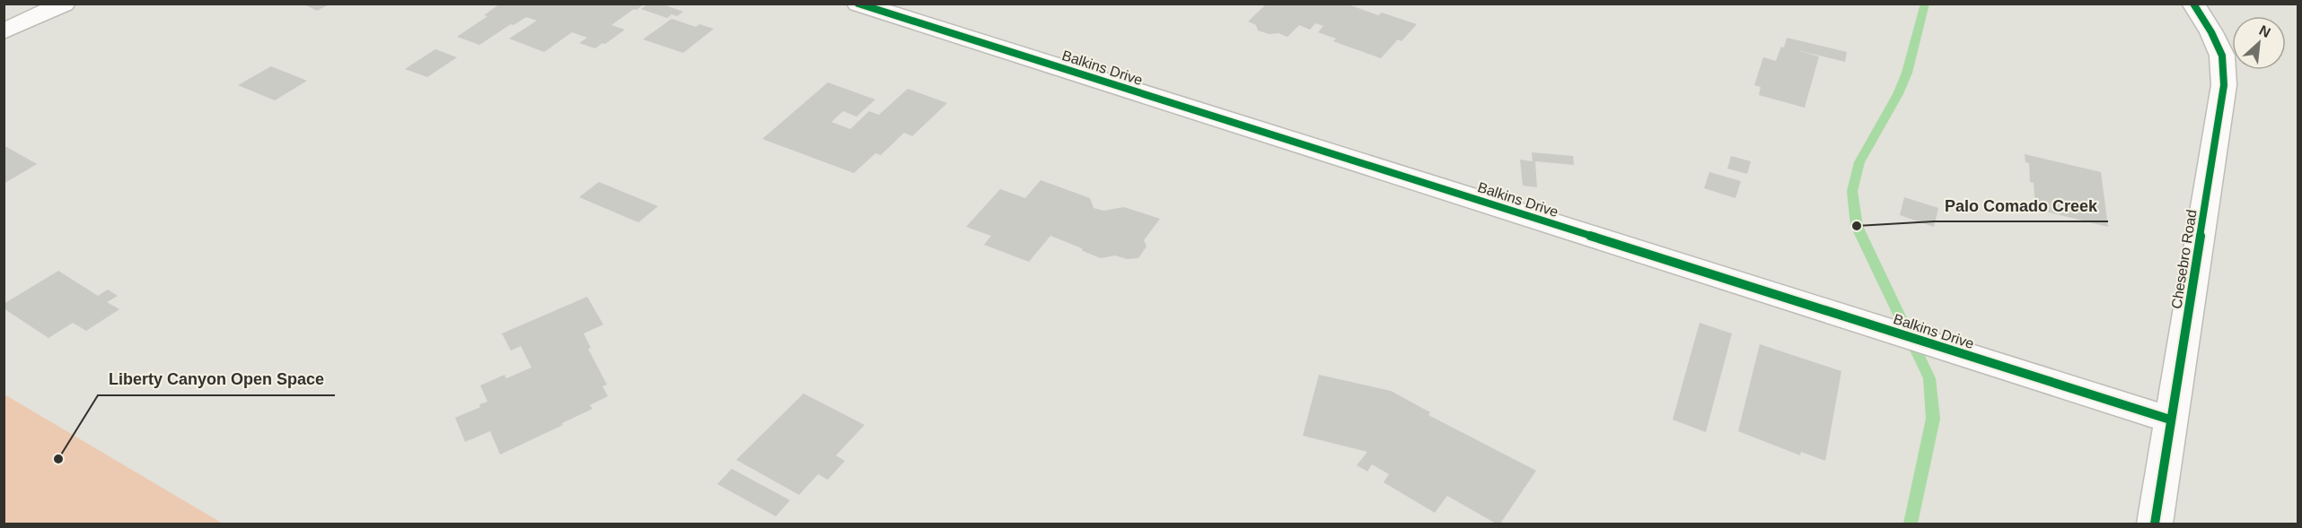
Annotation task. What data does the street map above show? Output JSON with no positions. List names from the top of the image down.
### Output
{
  "streets": {
    "street": ["Balkins Drive", "Chesebro Road"]
  },
  "crossings": [
    ["Balkins Drive", "Chesebro Road"]
  ],
  "places": ["Palo Comado Creek", "Liberty Canyon Open Space"],
  "north": "top right"
}
